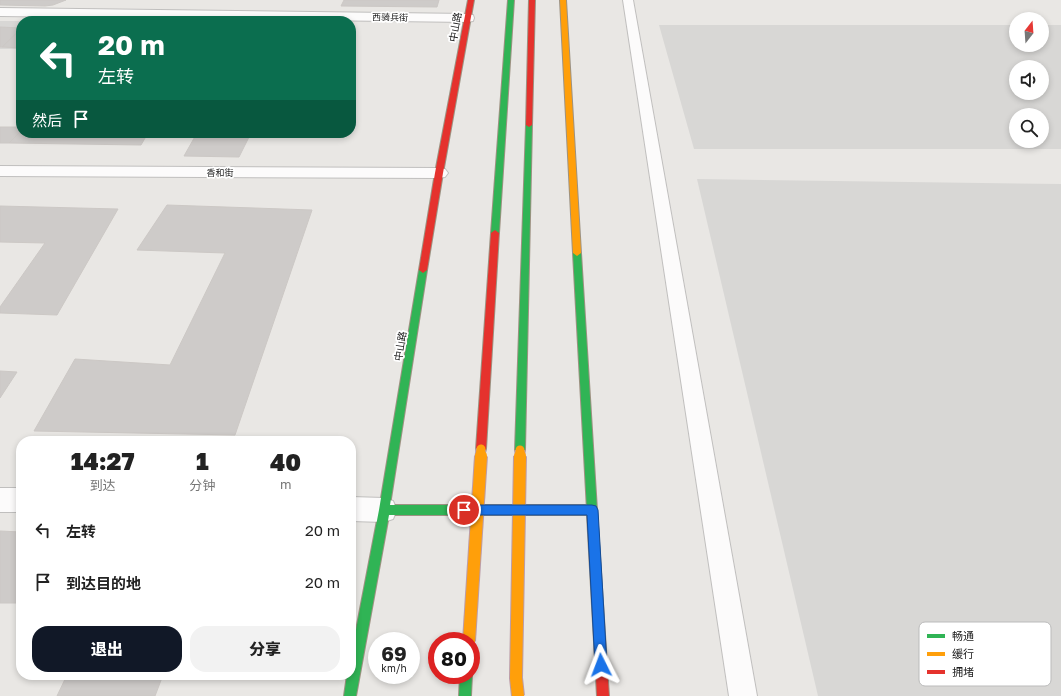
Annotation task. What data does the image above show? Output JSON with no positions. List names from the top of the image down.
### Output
{
  "streets": {
    "main road": ["中山路"],
    "street": ["西骑兵街", "香和街"]
  },
  "crossings": [
    ["西骑兵街", "中山路"],
    ["中山路", "香和街"]
  ],
  "legend": ["畅通", "缓行", "拥堵"],
  "north": "top",
  "page": {
    "turn": ["20 m", "左转"],
    "then": "然后",
    "eta": [
      "14:27",
      "到达",
      "1",
      "分钟",
      "40",
      "m"
    ],
    "list": [
      {
        "name": "左转",
        "value": "20 m"
      },
      {
        "name": "到达目的地",
        "value": "20 m"
      }
    ],
    "buttons": ["退出", "分享"],
    "speed": "69 km/h",
    "limit": "80"
  }
}
